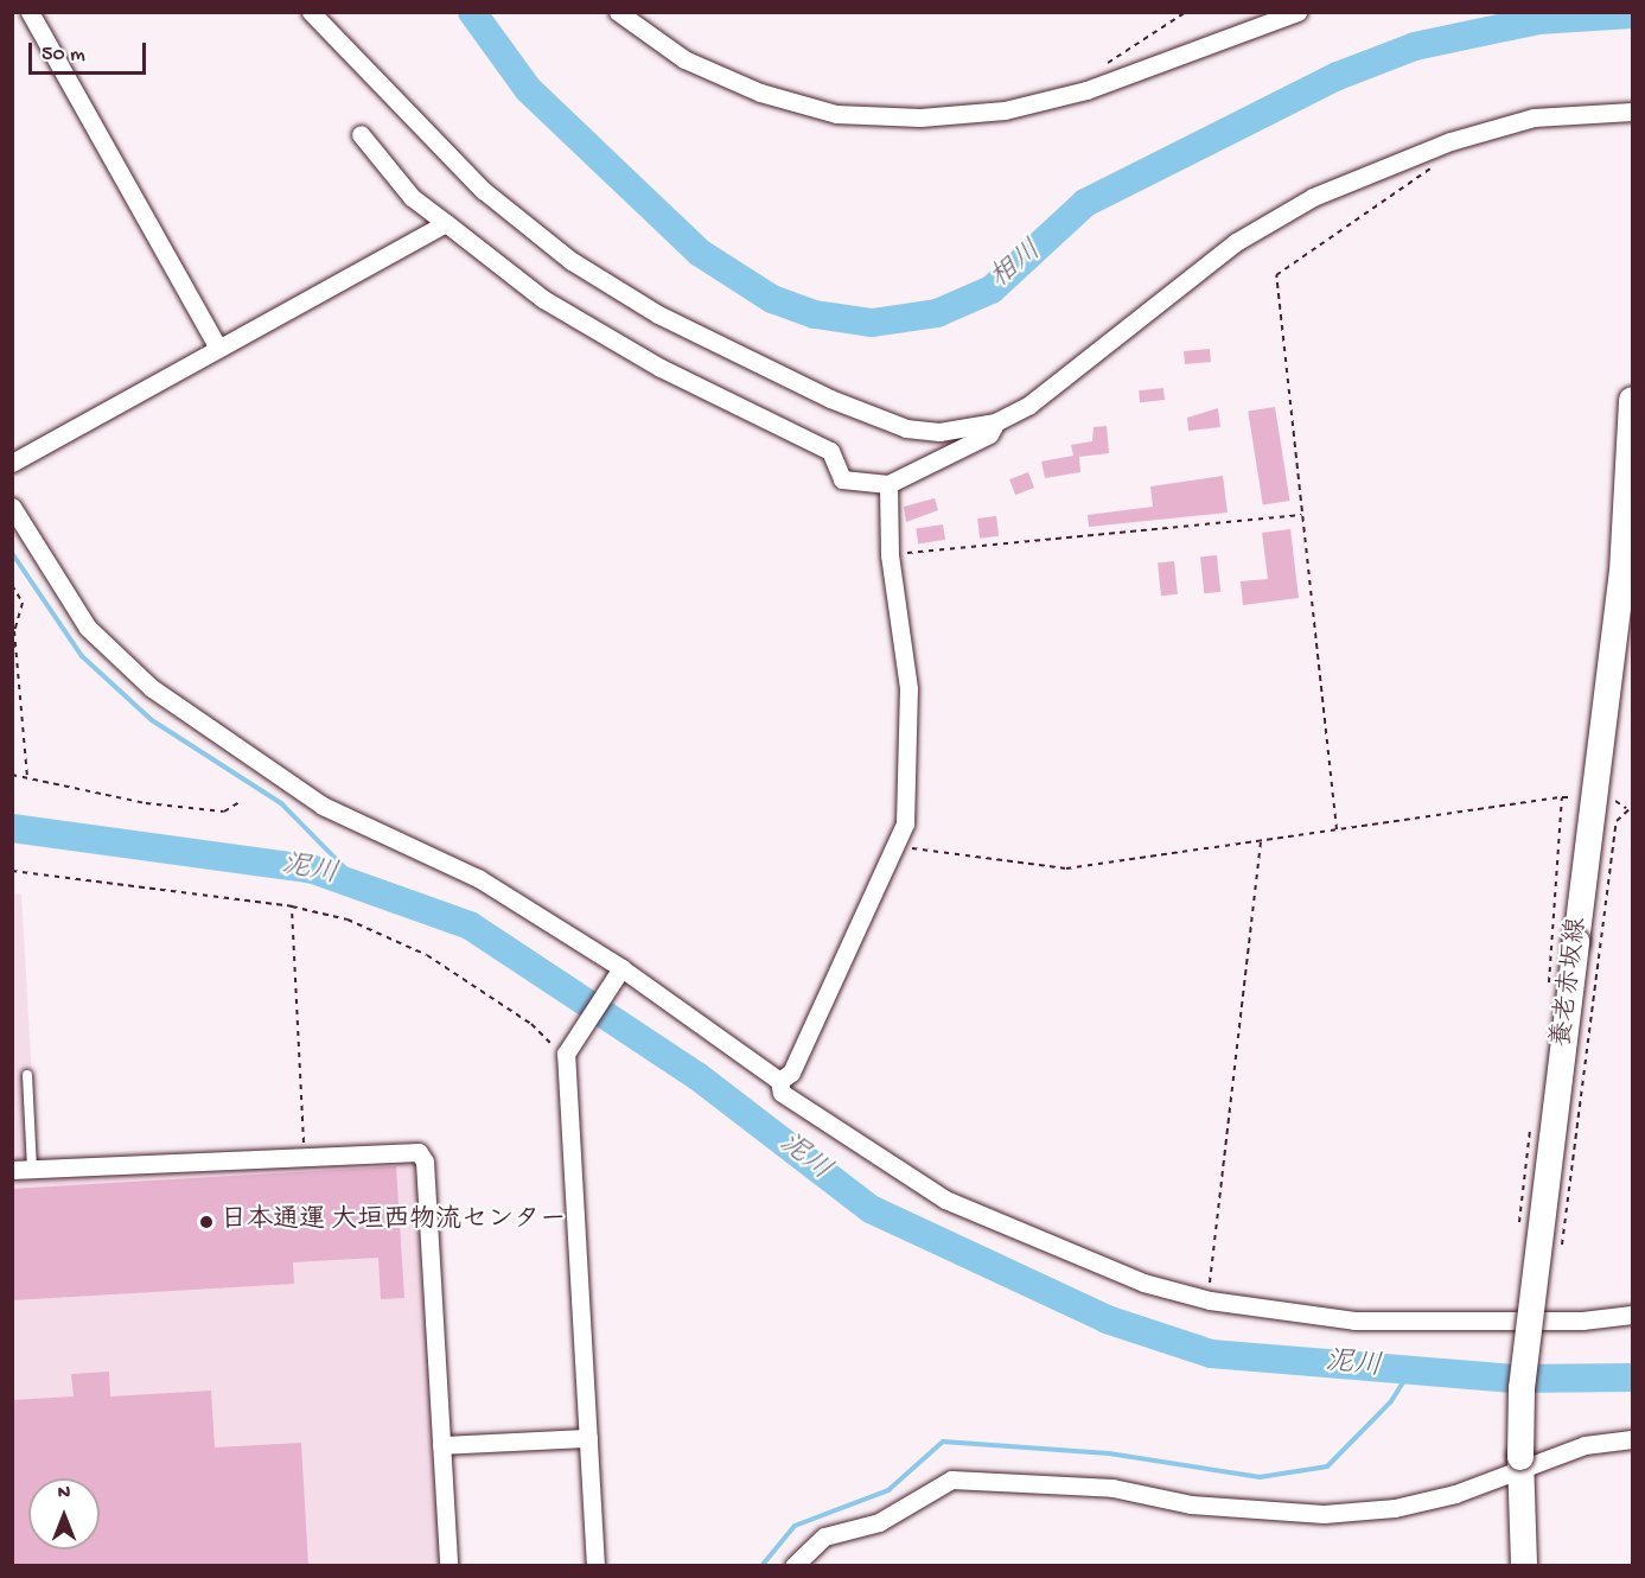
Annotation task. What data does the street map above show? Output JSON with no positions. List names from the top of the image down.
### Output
{
  "streets": {
    "main road": ["養老赤坂線"]
  },
  "water": ["相川", "泥川"],
  "places": ["日本通運 大垣西物流センター"],
  "scale_bar": "50 m",
  "north": "top"
}
